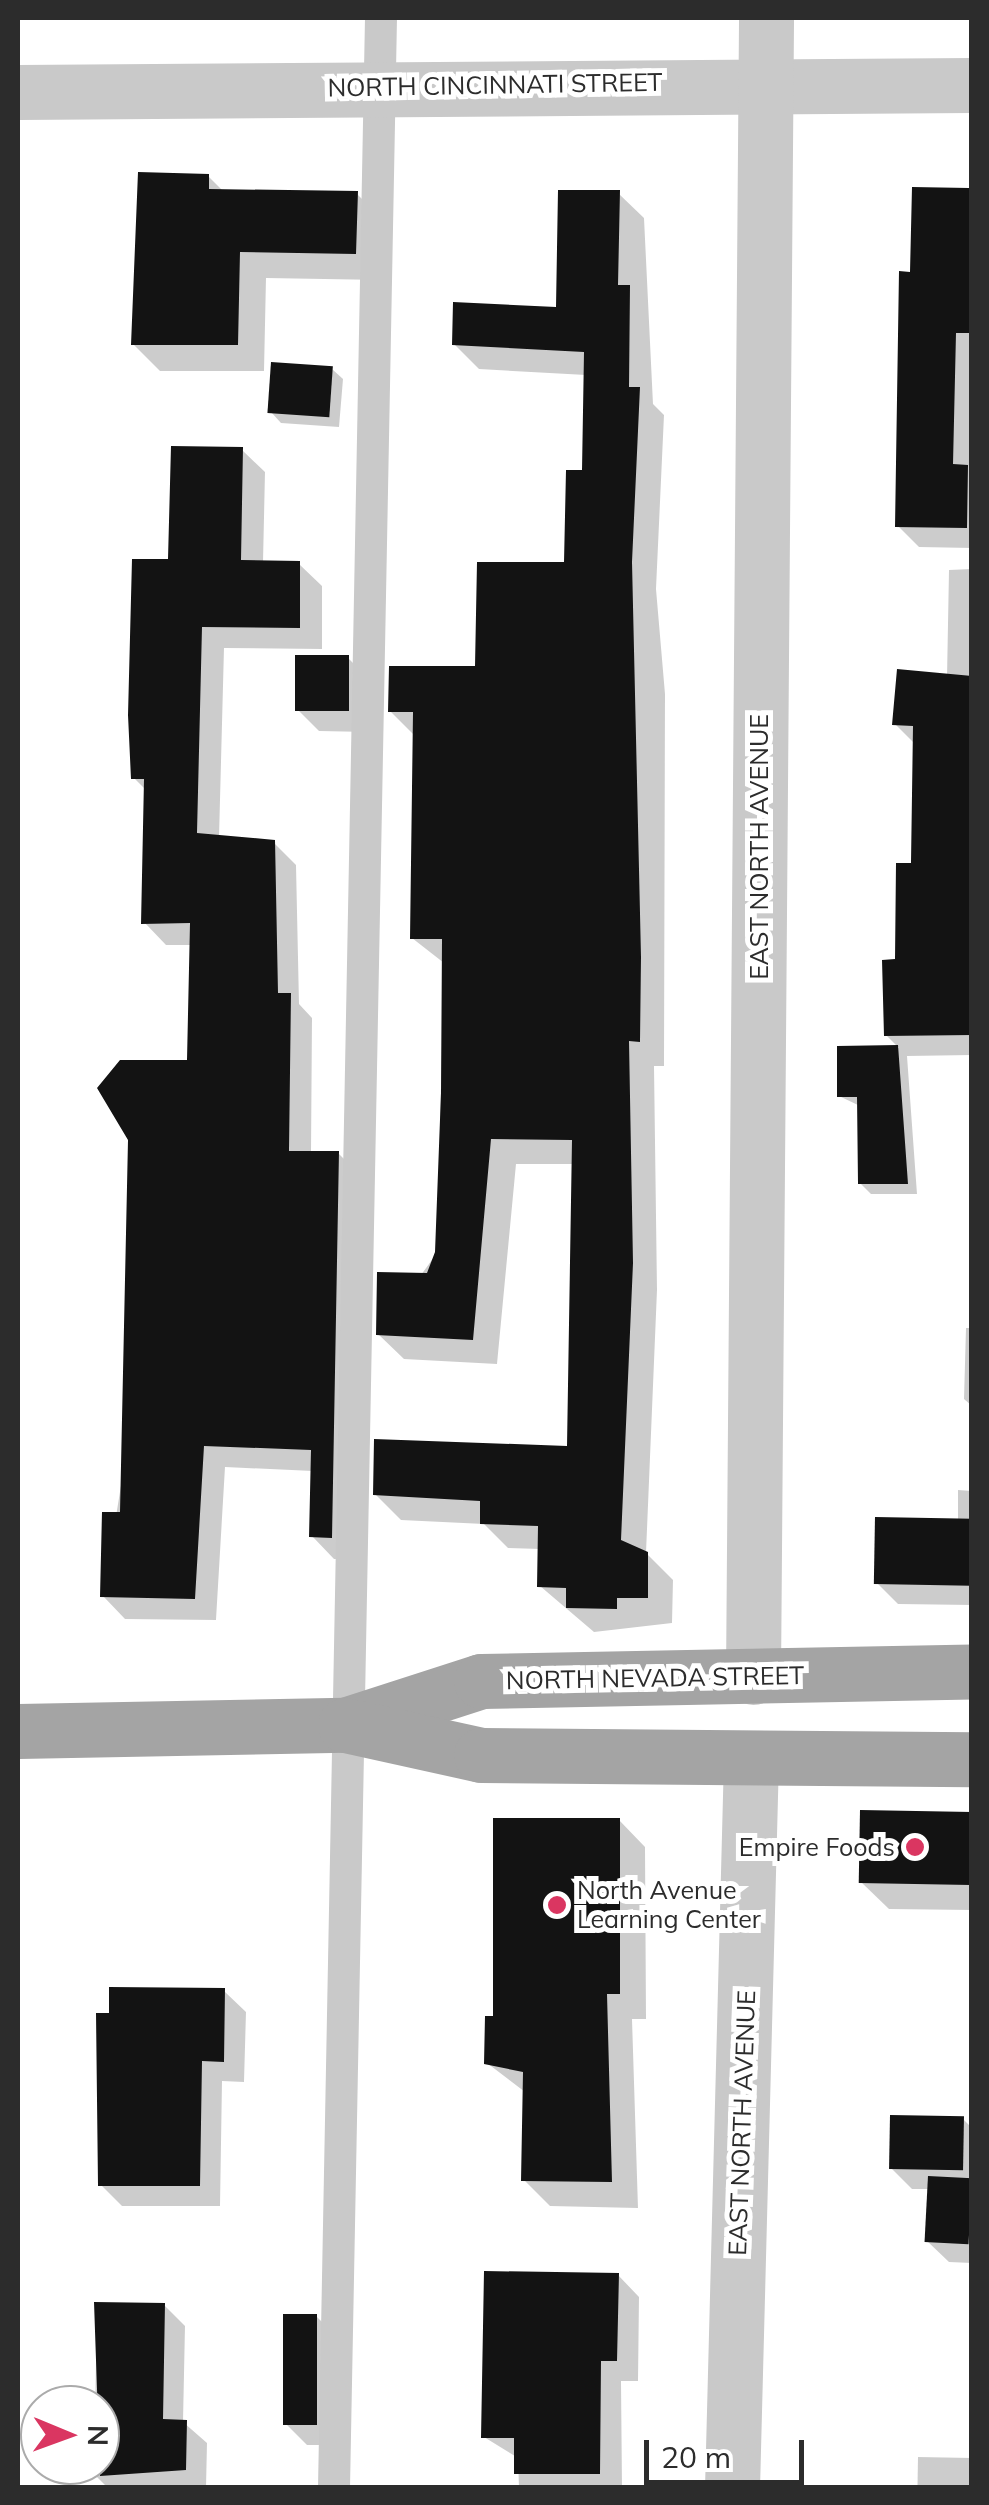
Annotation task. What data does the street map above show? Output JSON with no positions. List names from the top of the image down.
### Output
{
  "streets": {
    "main road": ["NORTH NEVADA STREET"],
    "street": ["NORTH CINCINNATI STREET", "EAST NORTH AVENUE"]
  },
  "crossings": [
    ["NORTH CINCINNATI STREET", "EAST NORTH AVENUE"],
    ["EAST NORTH AVENUE", "NORTH NEVADA STREET"]
  ],
  "places": ["Empire Foods", "North Avenue Learning Center"],
  "scale_bar": "20 m",
  "north": "right"
}
